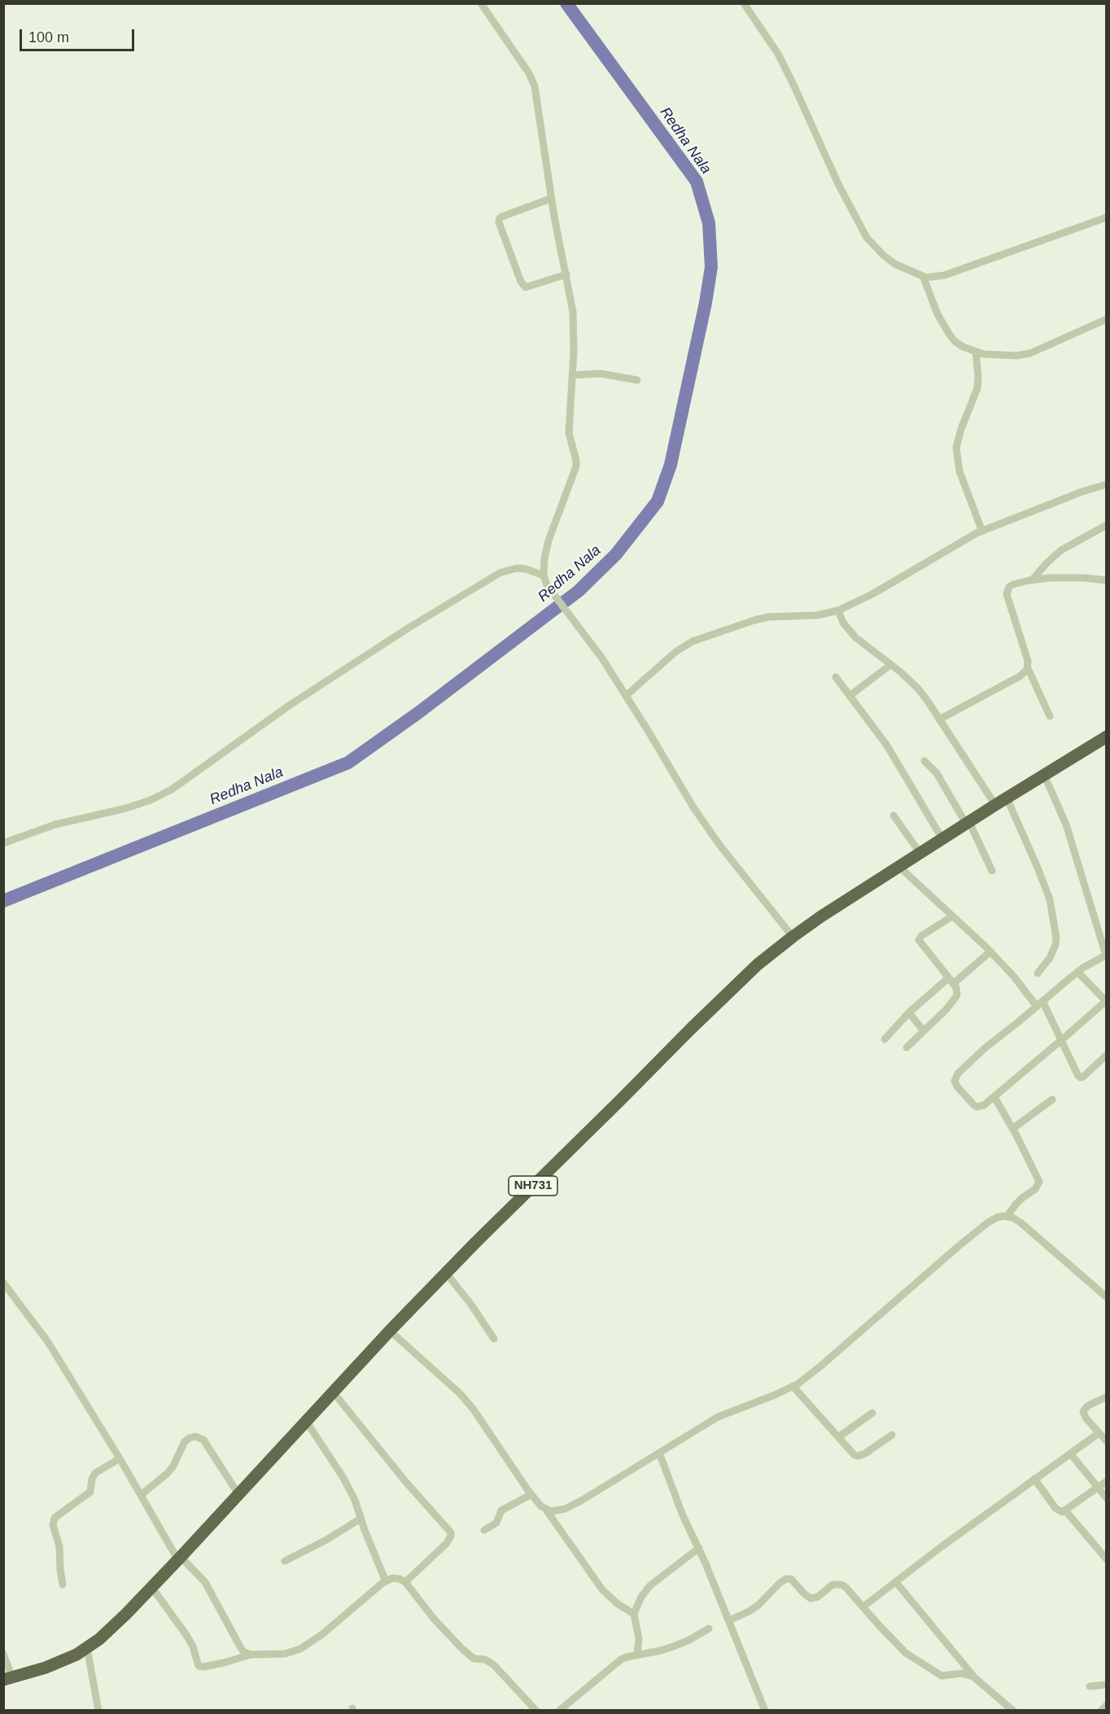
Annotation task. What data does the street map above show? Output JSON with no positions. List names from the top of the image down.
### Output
{
  "streets": {
    "highway": ["NH731"]
  },
  "water": ["Redha Nala"],
  "scale_bar": "100 m"
}
